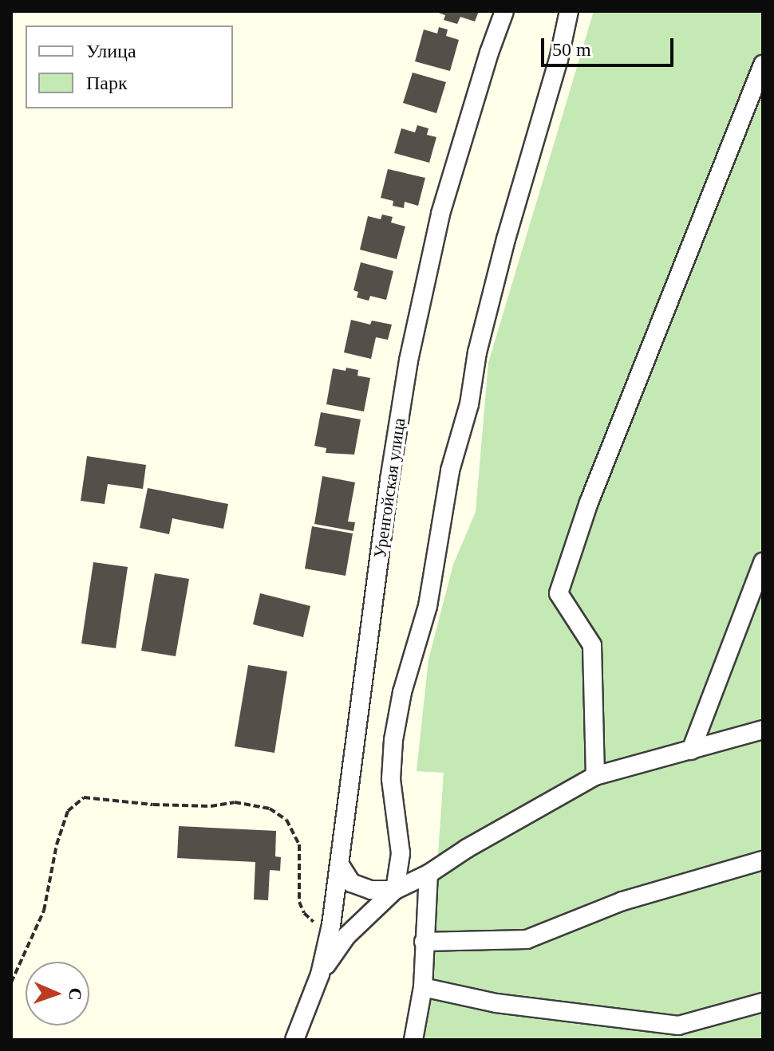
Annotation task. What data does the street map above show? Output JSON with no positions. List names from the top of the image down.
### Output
{
  "streets": {
    "street": ["Уренгойская улица"]
  },
  "legend": ["Улица", "Парк"],
  "scale_bar": "50 m",
  "north": "right"
}
